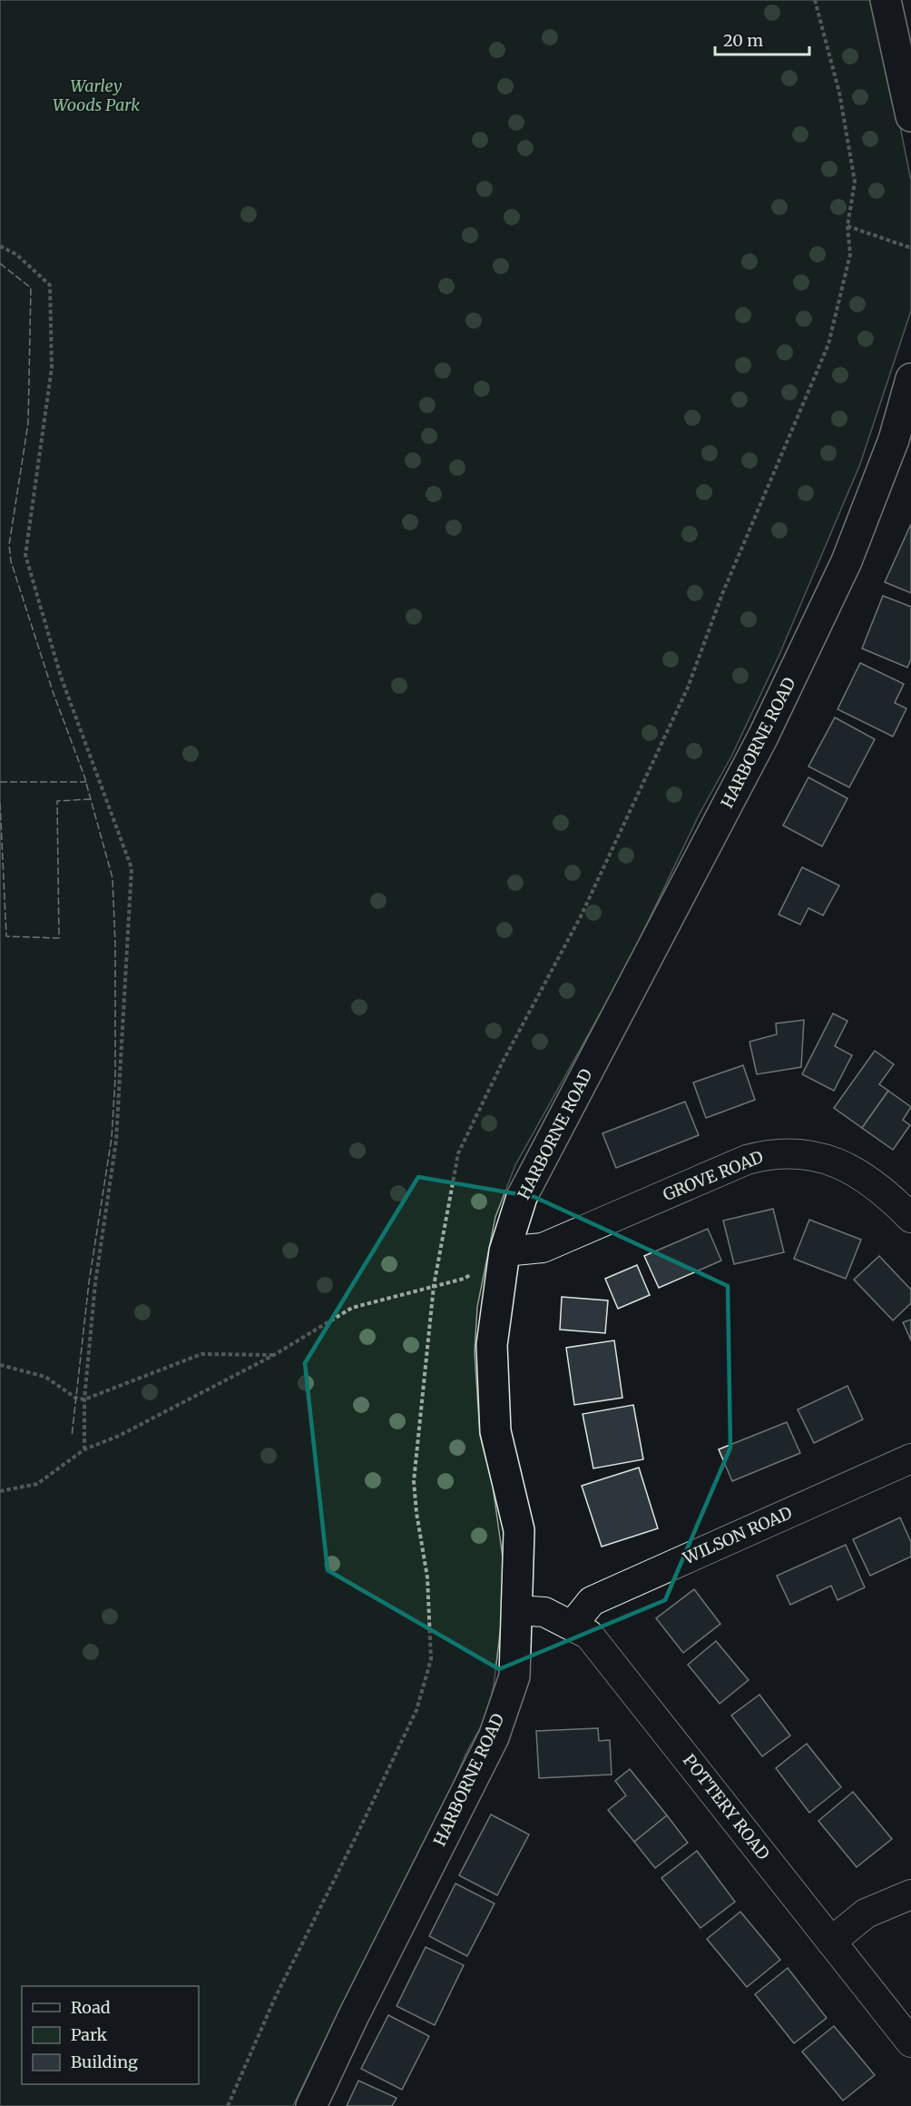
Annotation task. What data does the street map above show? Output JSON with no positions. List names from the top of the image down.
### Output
{
  "streets": {
    "street": [
      "HARBORNE ROAD",
      "GROVE ROAD",
      "WILSON ROAD",
      "POTTERY ROAD"
    ]
  },
  "crossings": [
    ["HARBORNE ROAD", "GROVE ROAD"],
    ["HARBORNE ROAD", "POTTERY ROAD"],
    ["WILSON ROAD", "POTTERY ROAD"]
  ],
  "parks": ["Warley Woods Park"],
  "legend": ["Road", "Park", "Building"],
  "scale_bar": "20 m"
}
